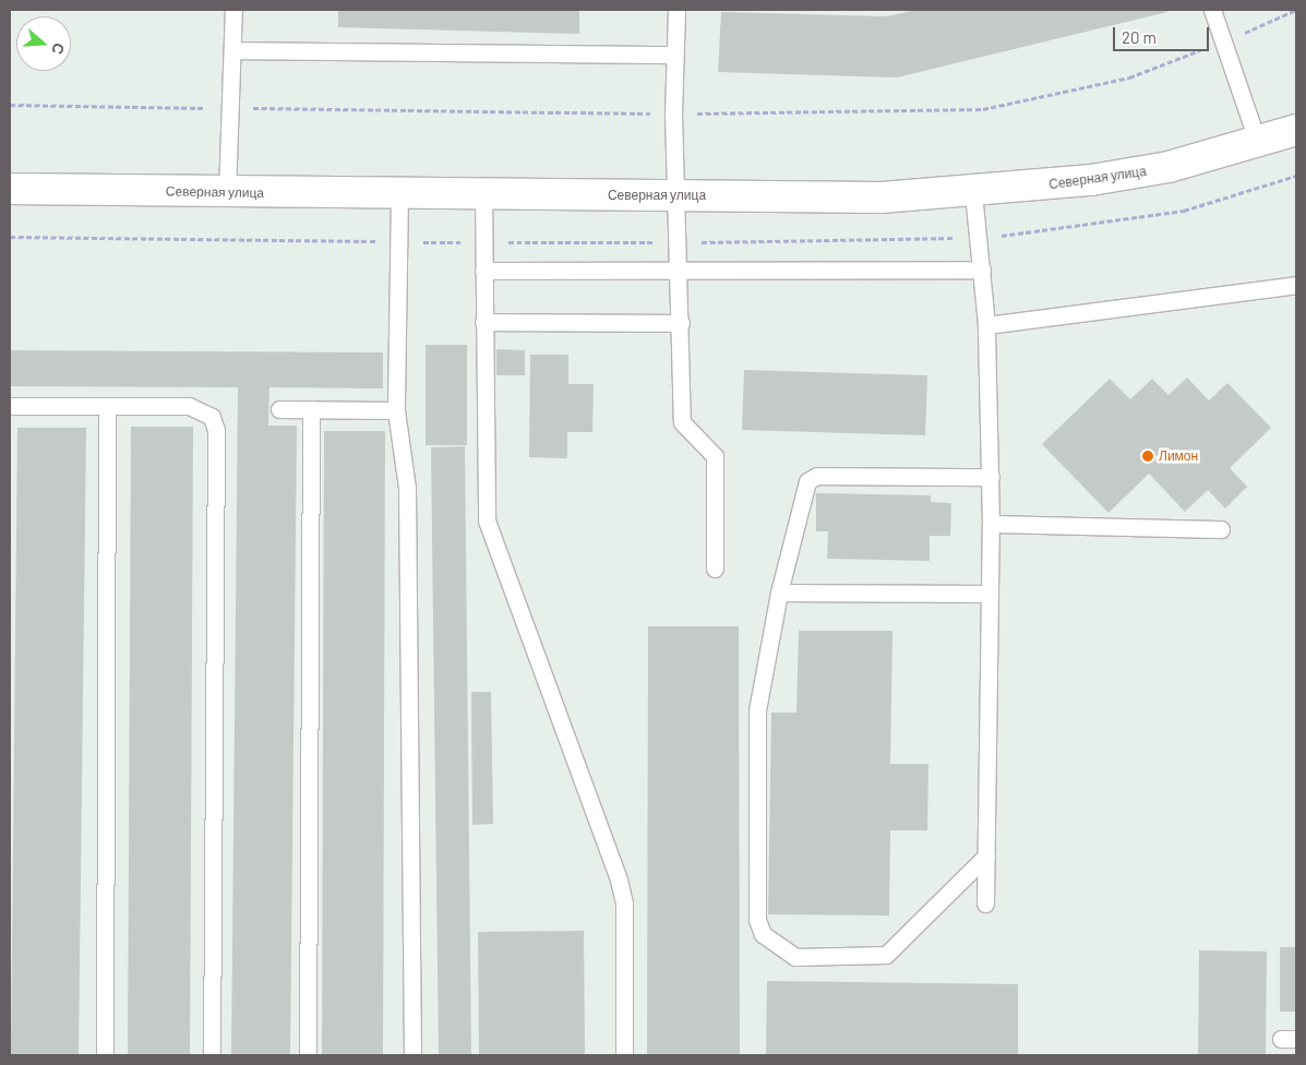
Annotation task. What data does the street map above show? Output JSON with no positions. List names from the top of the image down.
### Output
{
  "streets": {
    "main road": ["Северная улица"]
  },
  "places": ["Лимон"],
  "scale_bar": "20 m",
  "north": "right"
}
